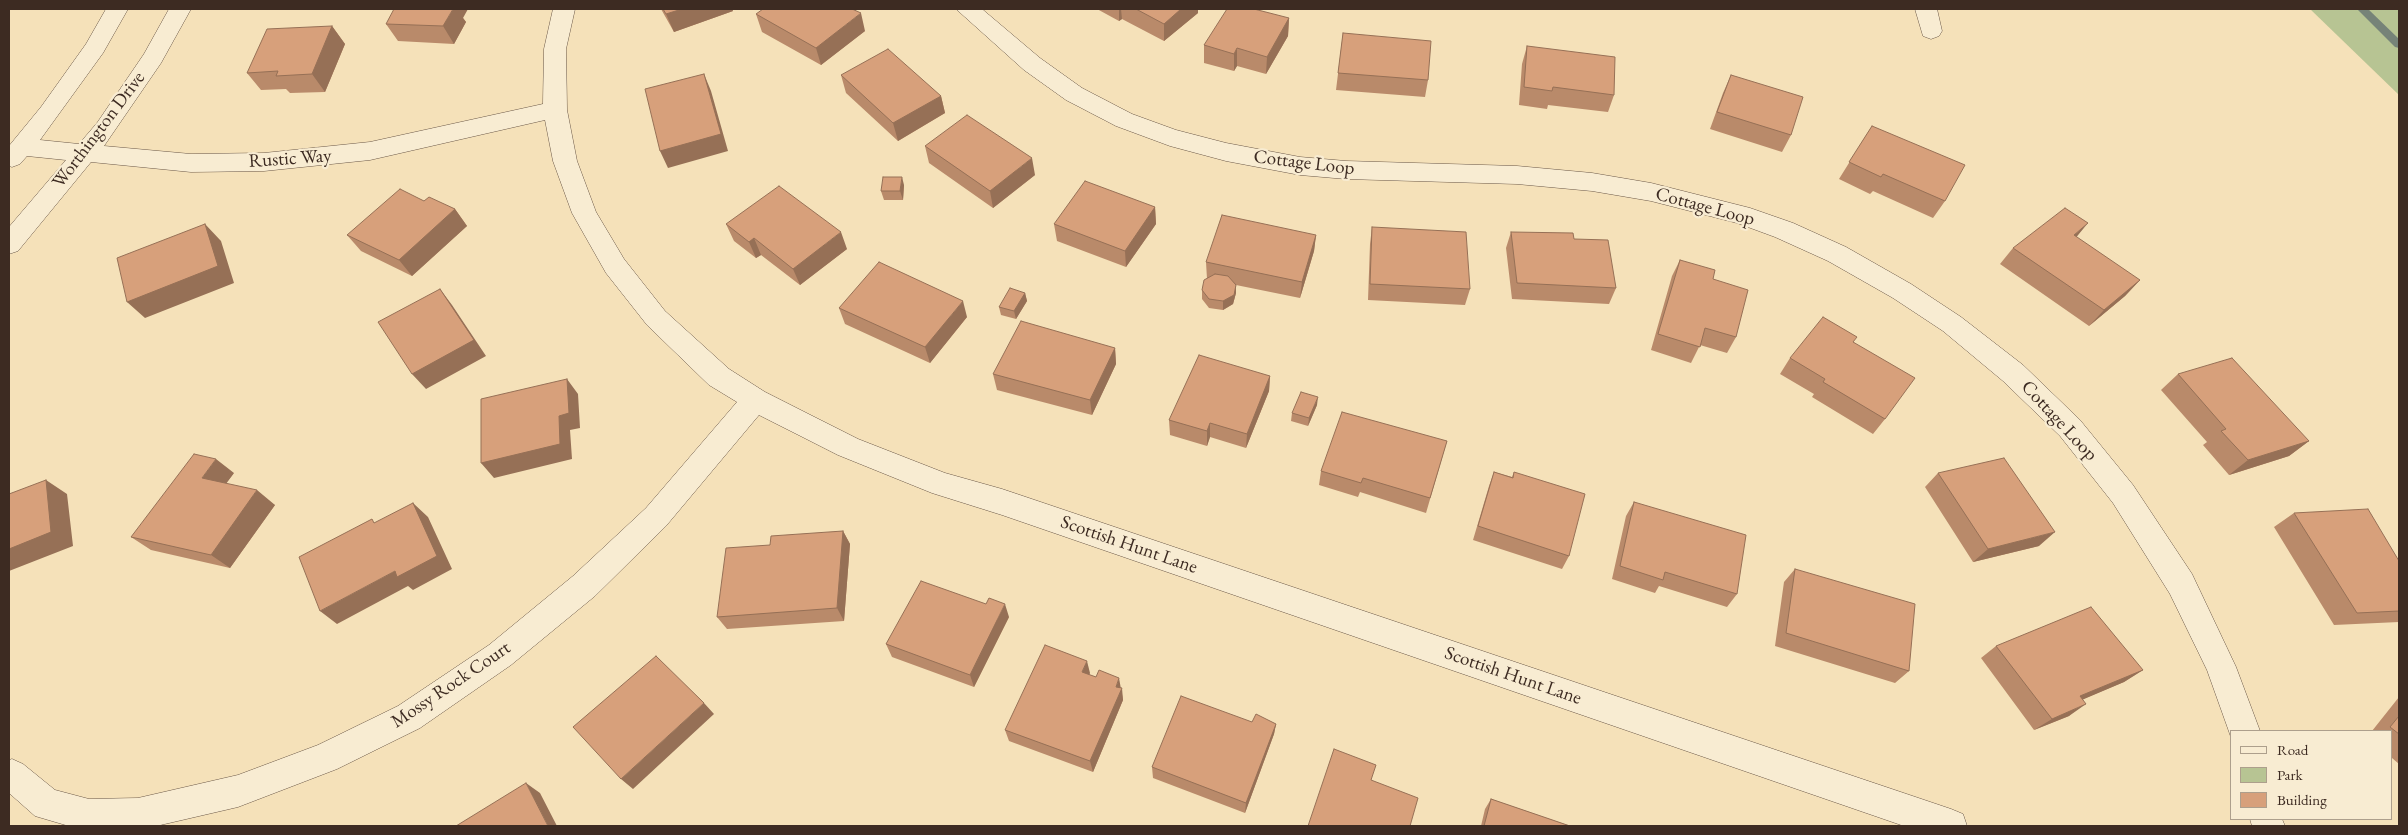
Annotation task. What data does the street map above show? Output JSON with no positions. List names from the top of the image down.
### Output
{
  "streets": {
    "street": [
      "Worthington Drive",
      "Rustic Way",
      "Cottage Loop",
      "Scottish Hunt Lane",
      "Mossy Rock Court"
    ]
  },
  "crossings": [
    ["Worthington Drive", "Rustic Way"],
    ["Rustic Way", "Scottish Hunt Lane"],
    ["Scottish Hunt Lane", "Mossy Rock Court"]
  ],
  "legend": ["Road", "Park", "Building"]
}
